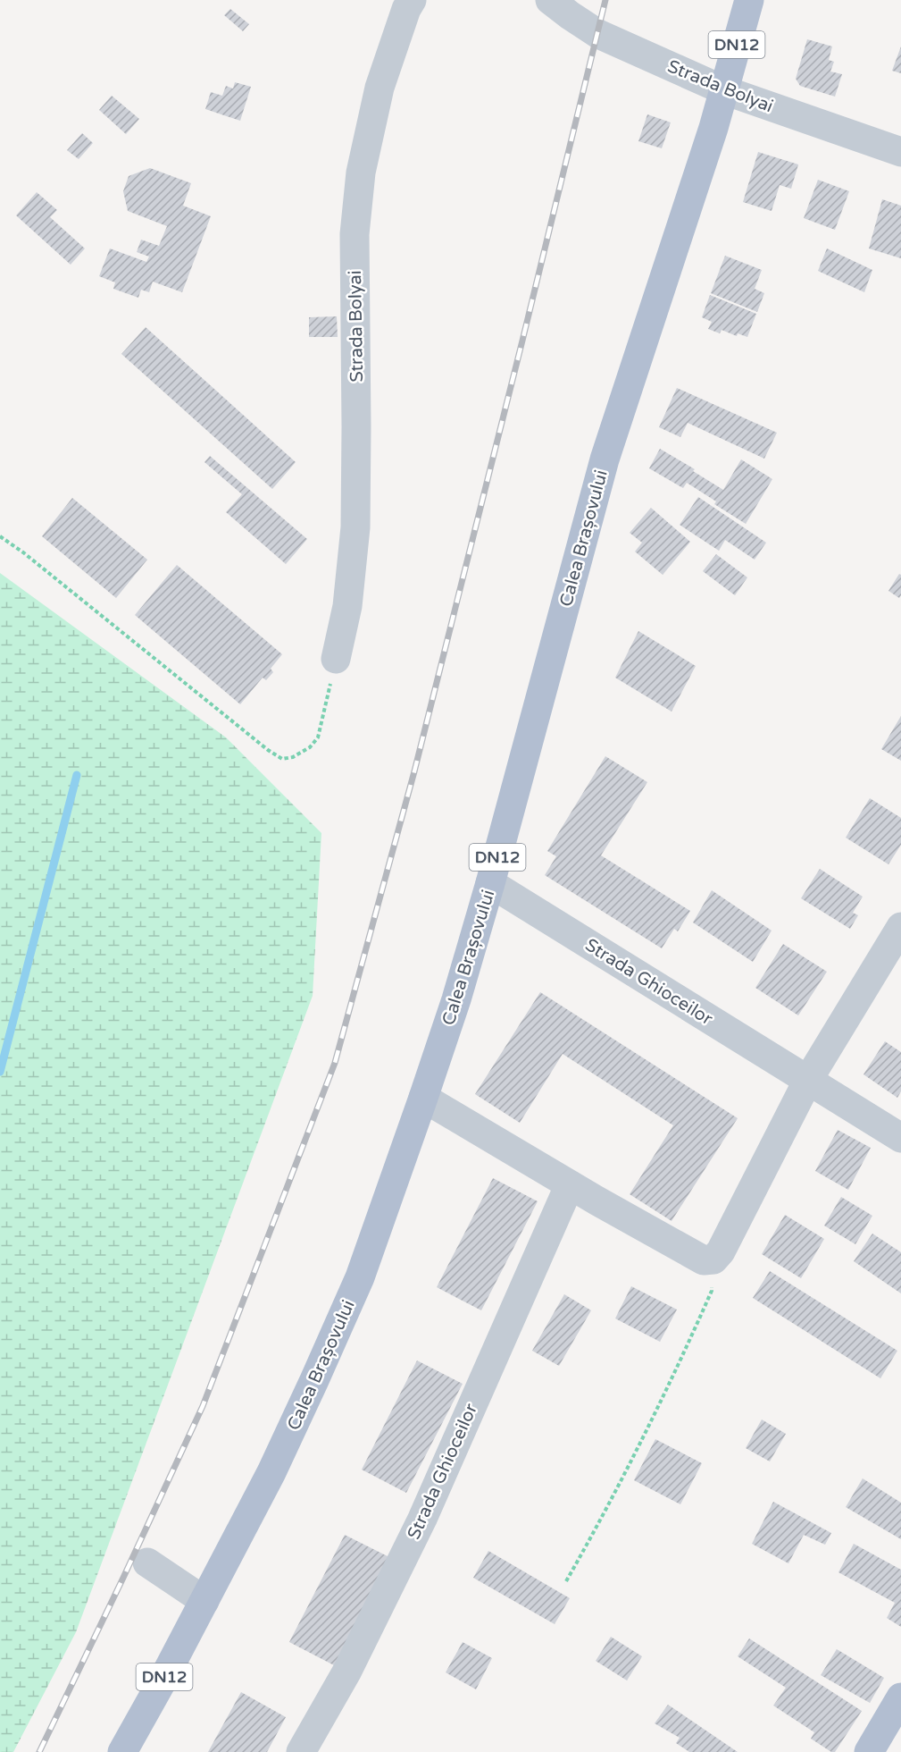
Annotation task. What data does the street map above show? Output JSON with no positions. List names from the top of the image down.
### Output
{
  "streets": {
    "main road": ["DN12", "Calea Brașovului"],
    "street": ["Strada Bolyai", "Strada Ghioceilor"]
  },
  "crossings": [
    ["Strada Bolyai", "Calea Brașovului"],
    ["Calea Brașovului", "Strada Ghioceilor"]
  ]
}
